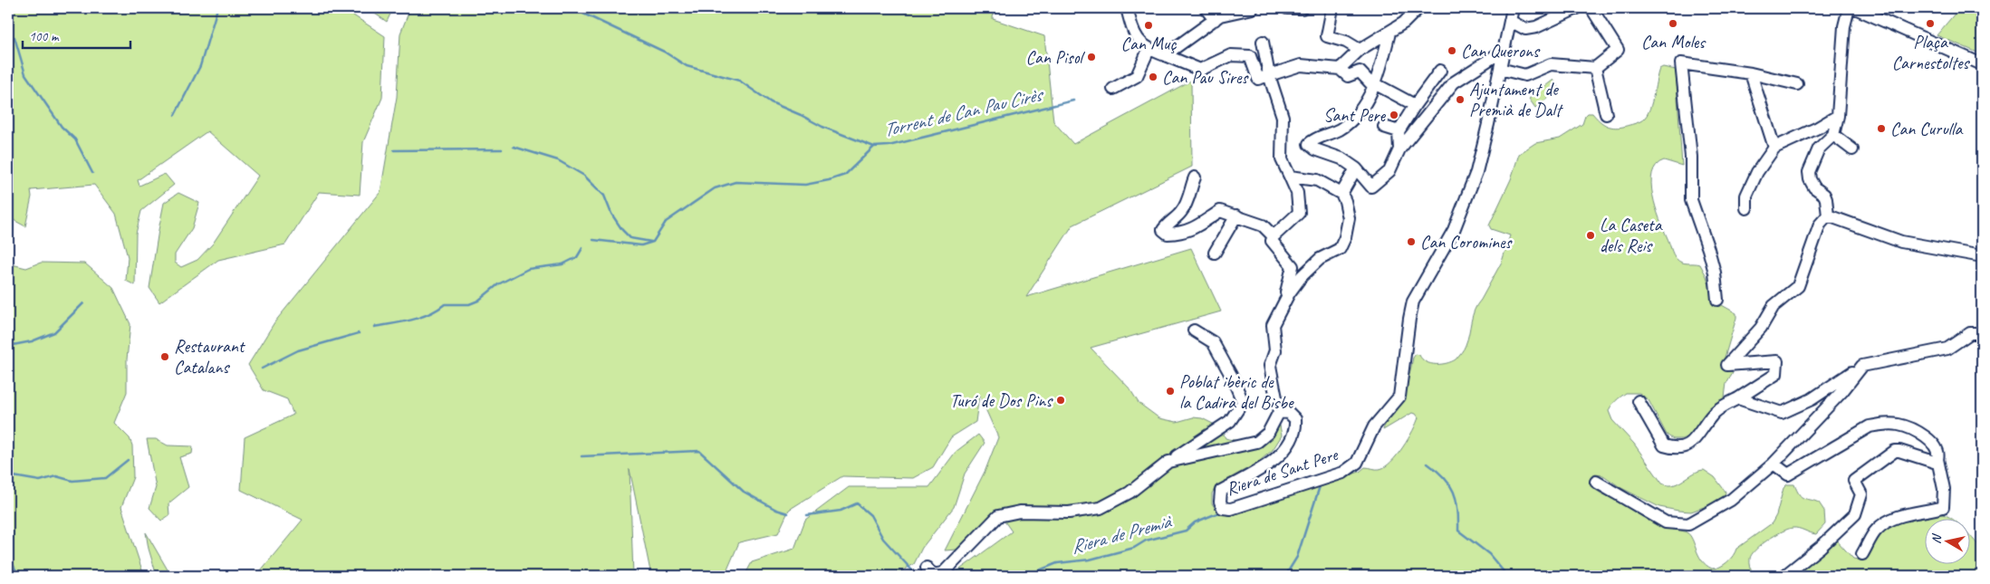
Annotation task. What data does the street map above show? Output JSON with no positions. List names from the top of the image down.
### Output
{
  "streets": {
    "street": ["Riera de Sant Pere"]
  },
  "water": ["Torrent de Can Pau Cirès", "Riera de Premià"],
  "places": [
    "Can Moles",
    "Plaça Carnestoltes",
    "Can Muç",
    "Can Querons",
    "Can Pisol",
    "Can Pau Sires",
    "Ajuntament de Premià de Dalt",
    "Sant Pere",
    "Can Curulla",
    "La Caseta dels Reis",
    "Can Coromines",
    "Restaurant Catalans",
    "Poblat ibèric de la Cadira del Bisbe",
    "Turó de Dos Pins"
  ],
  "scale_bar": "100 m",
  "north": "left"
}
